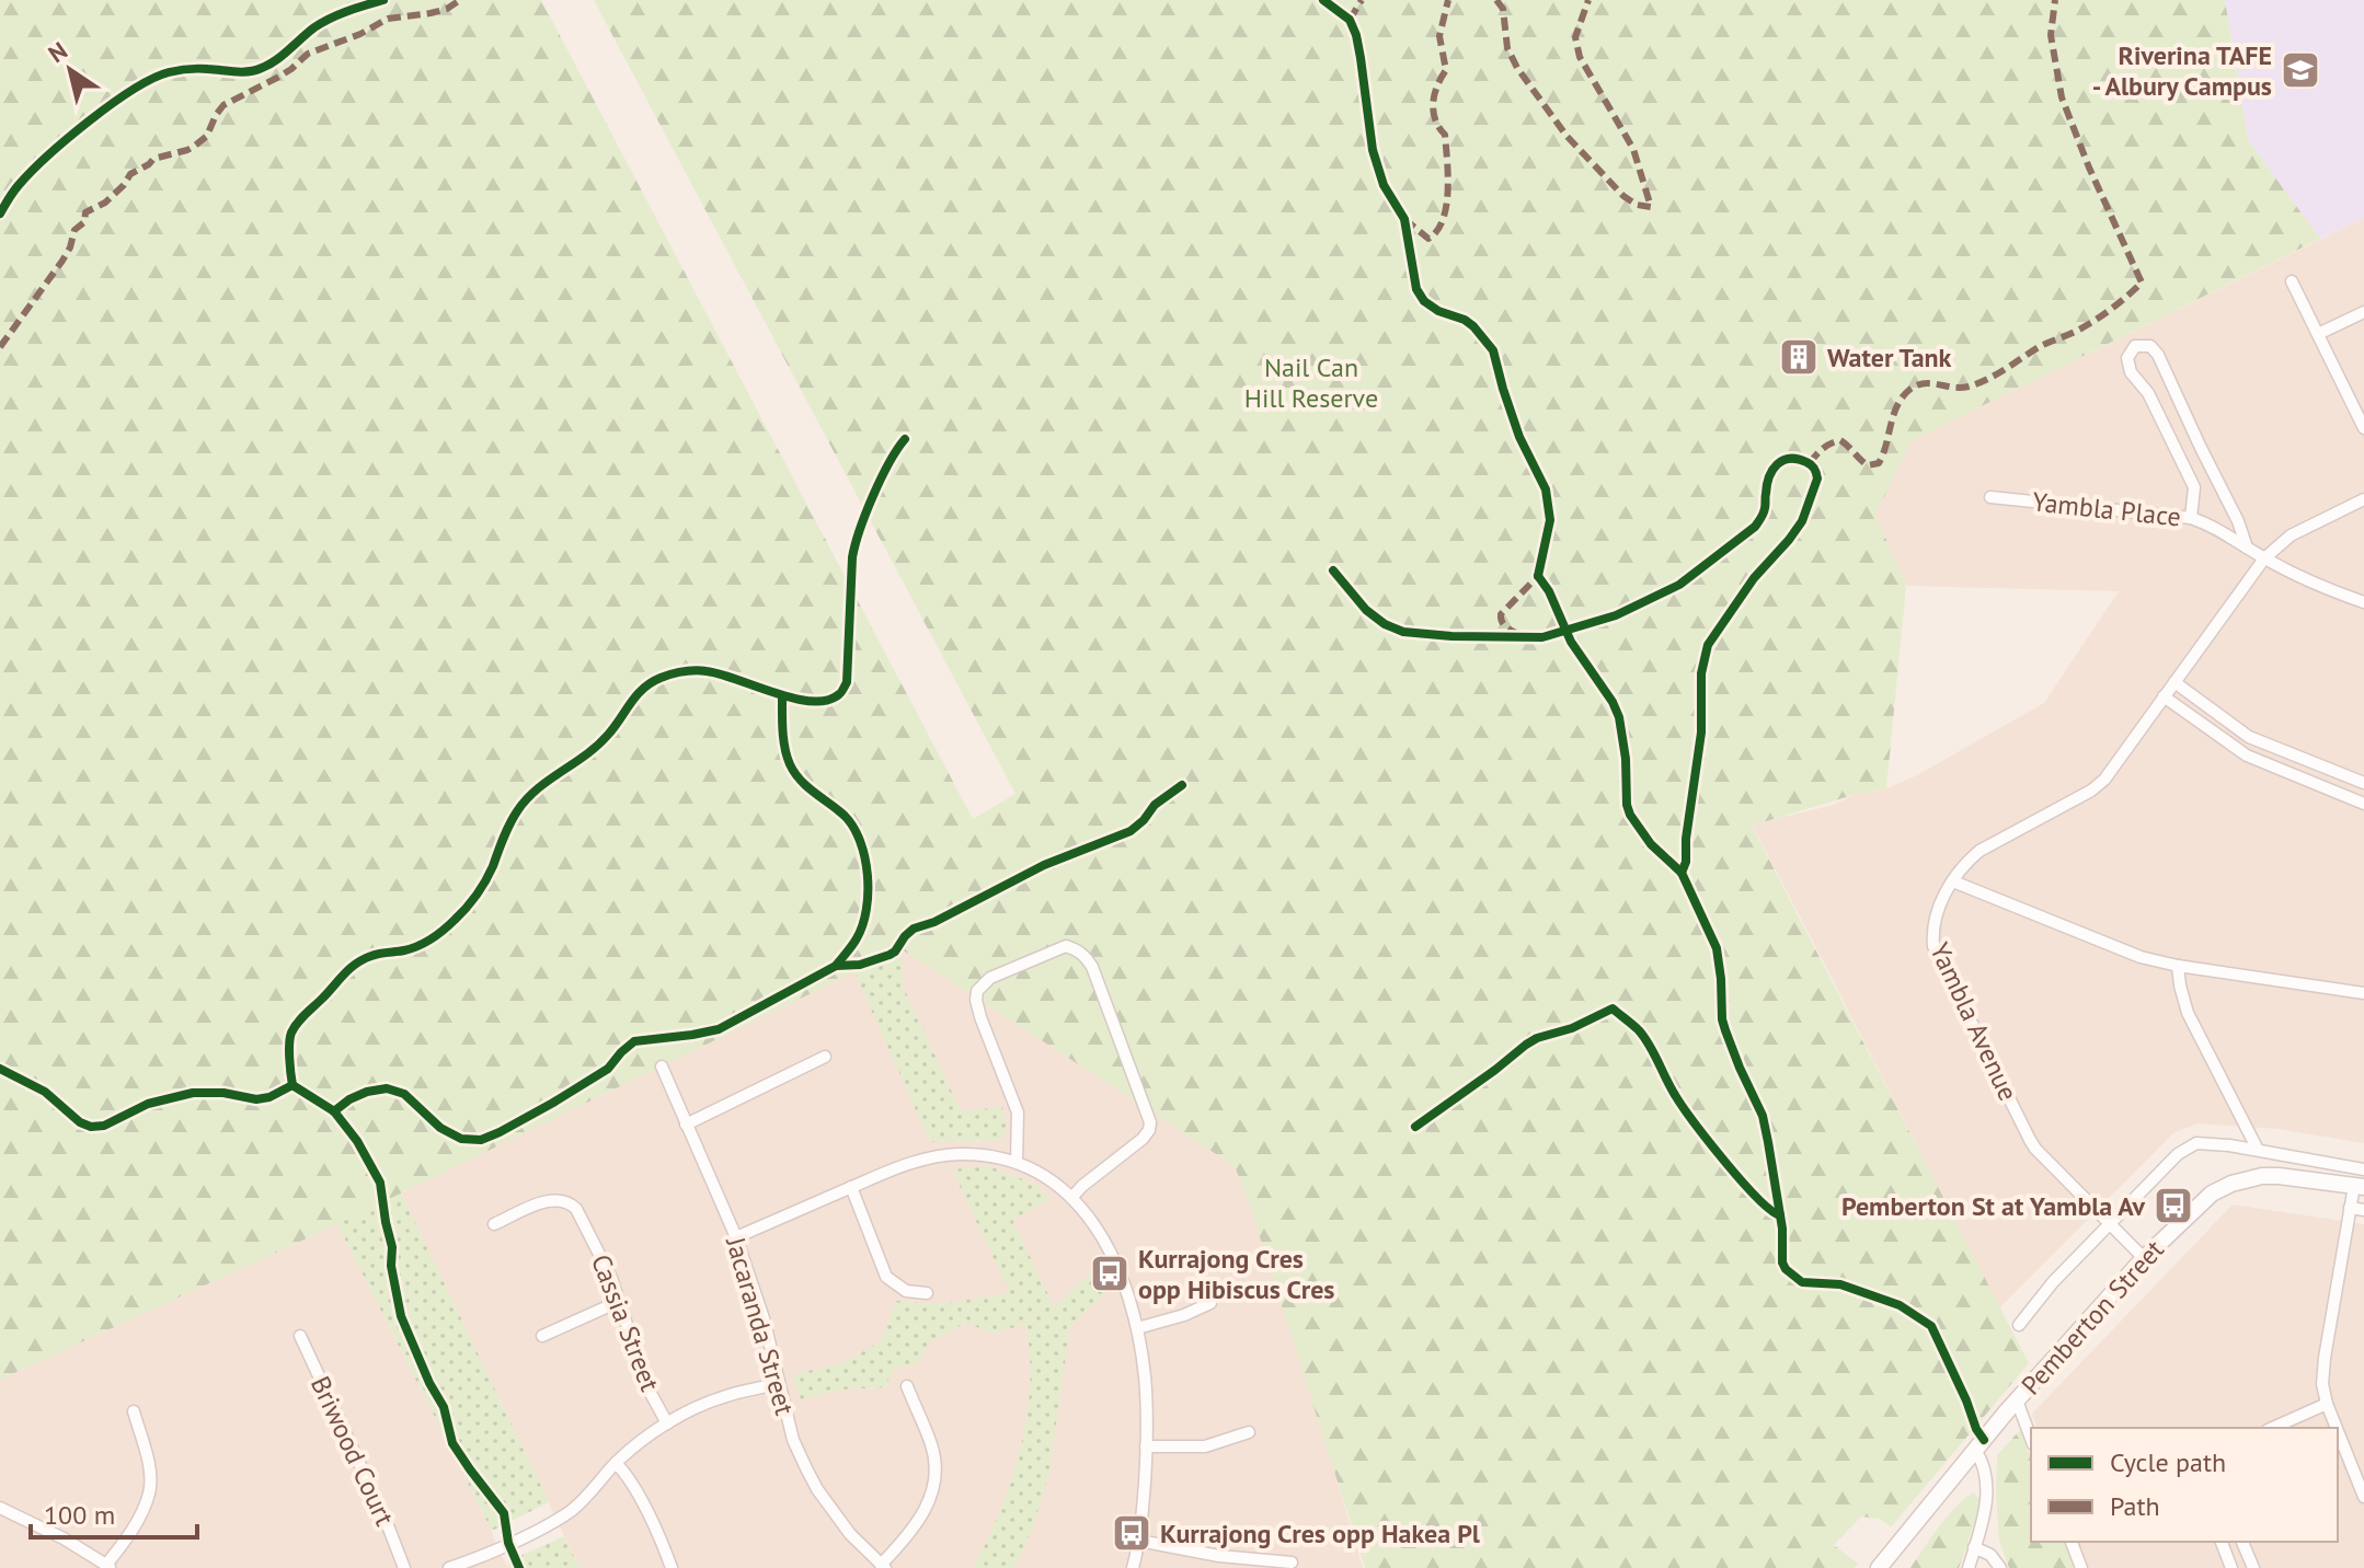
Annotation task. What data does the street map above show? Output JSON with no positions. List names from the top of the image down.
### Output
{
  "streets": {
    "main road": ["Pemberton Street"],
    "street": [
      "Yambla Place",
      "Yambla Avenue",
      "Cassia Street",
      "Jacaranda Street",
      "Briwood Court"
    ]
  },
  "crossings": [
    ["Yambla Place", "Yambla Avenue"],
    ["Yambla Avenue", "Pemberton Street"]
  ],
  "parks": ["Nail Can Hill Reserve"],
  "places": {
    "school or university": ["Riverina TAFE - Albury Campus"],
    "building": ["Water Tank"],
    "bus stop": ["Pemberton St at Yambla Av", "Kurrajong Cres opp Hibiscus Cres", "Kurrajong Cres opp Hakea Pl"]
  },
  "legend": ["Cycle path", "Path"],
  "scale_bar": "100 m",
  "north": "top left"
}
